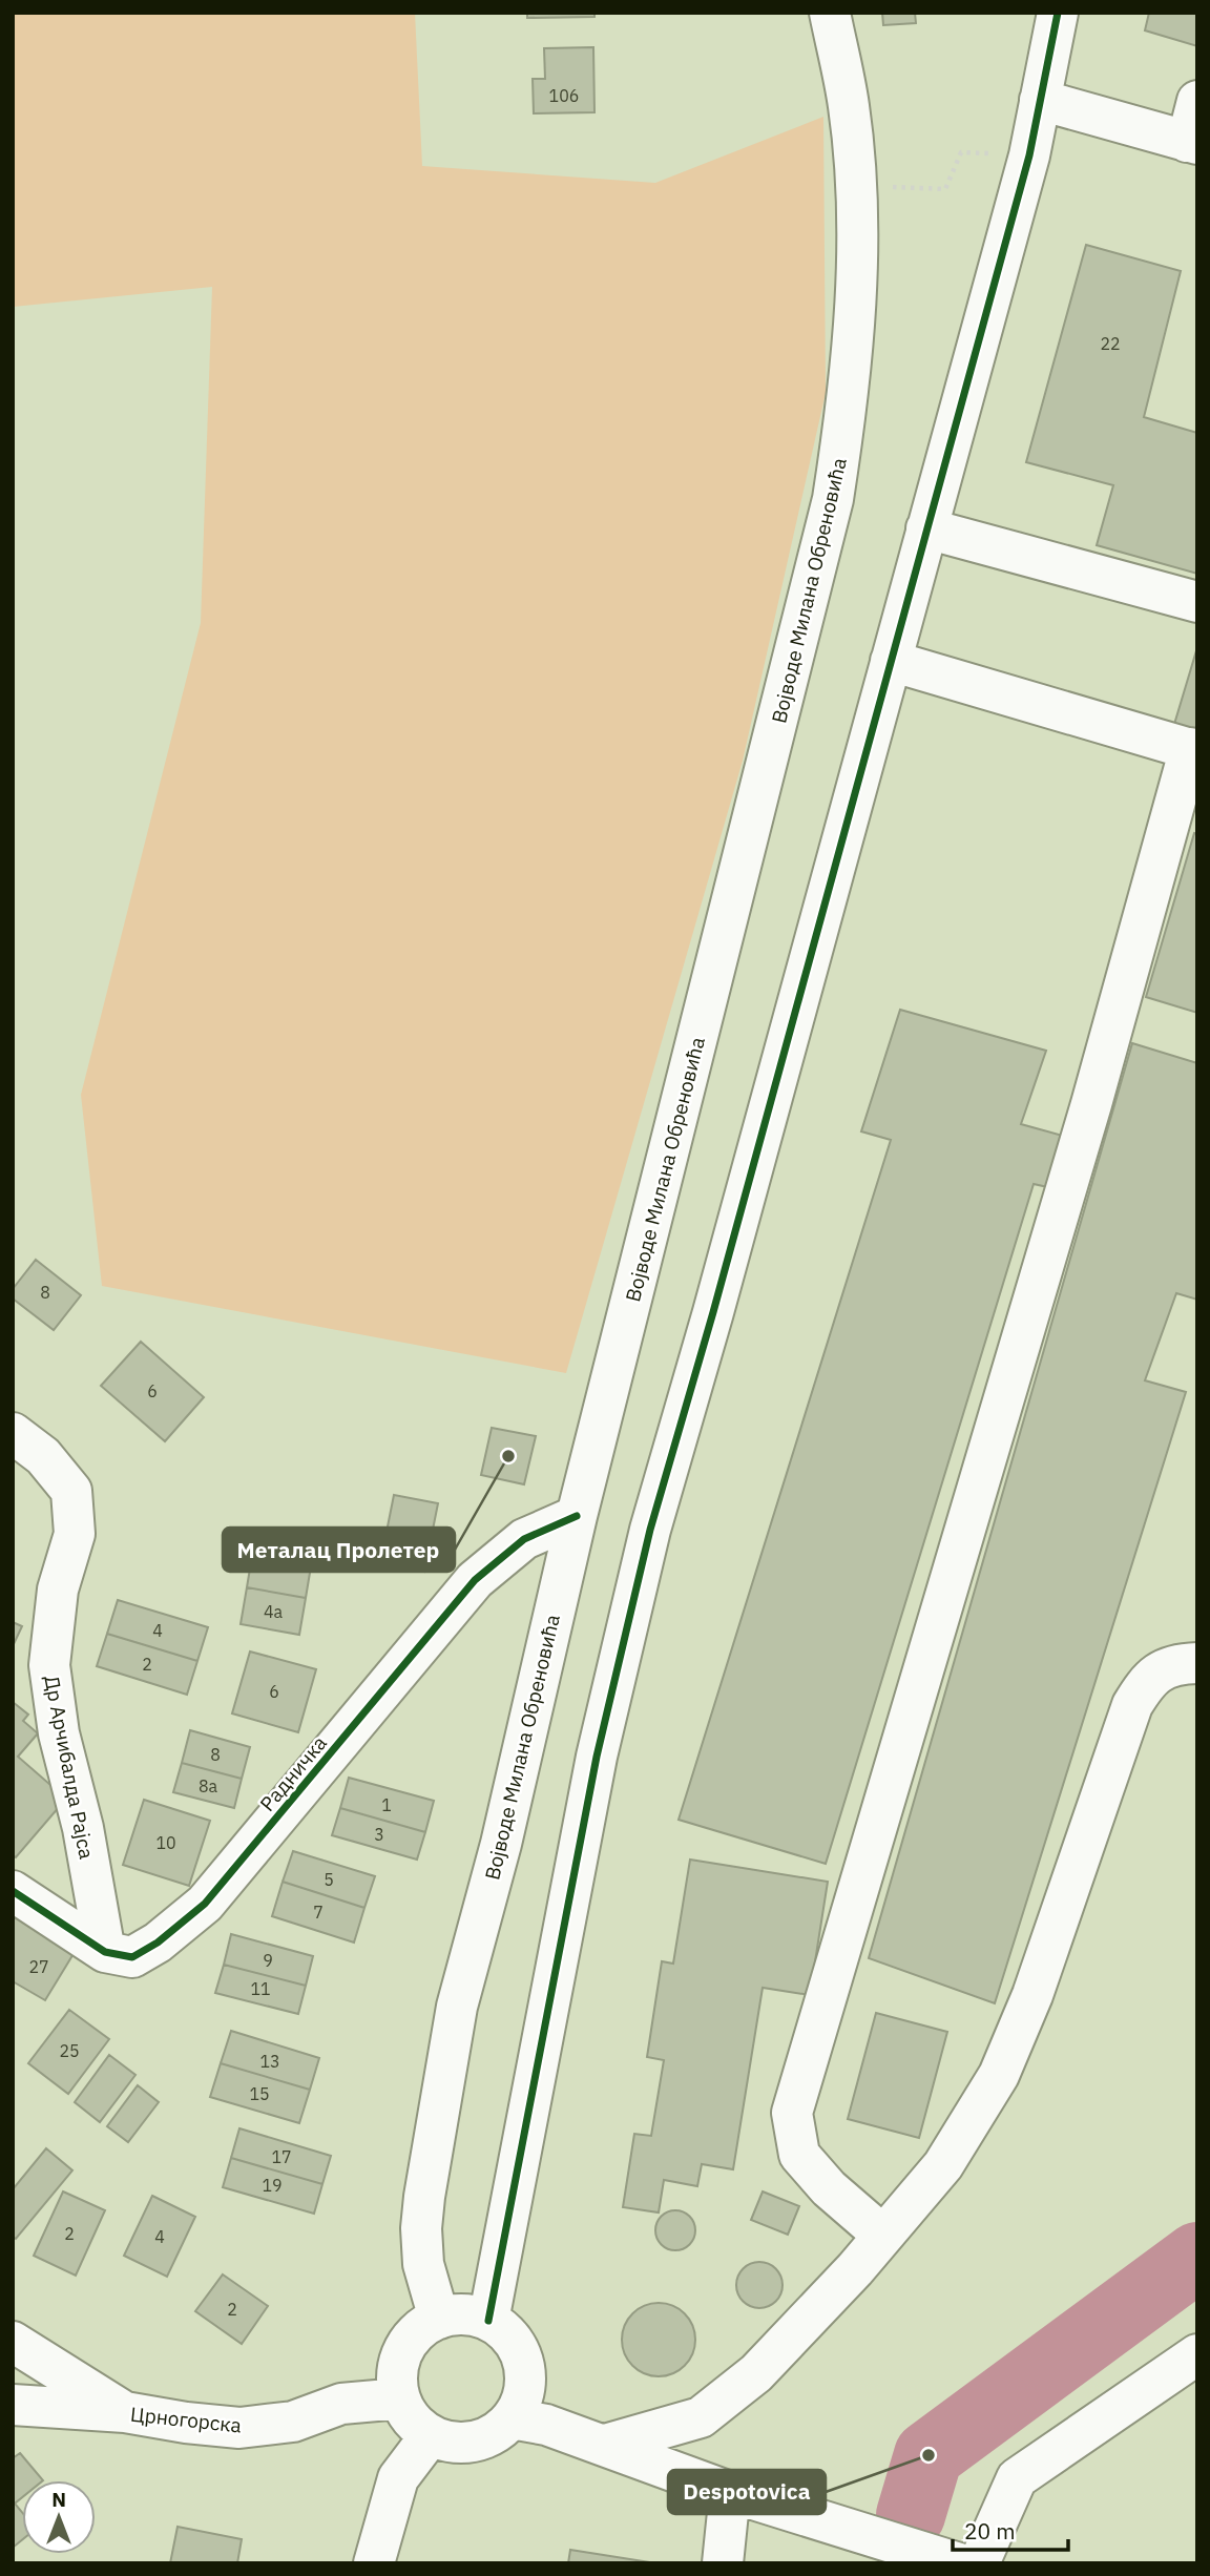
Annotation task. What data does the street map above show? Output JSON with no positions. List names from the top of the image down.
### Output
{
  "streets": {
    "street": [
      "Војводе Милана Обреновића",
      "Др Арчибалда Рајса",
      "Радничка",
      "Црногорска"
    ]
  },
  "crossings": [
    ["Војводе Милана Обреновића", "Радничка"],
    ["Војводе Милана Обреновића", "Црногорска"],
    ["Др Арчибалда Рајса", "Радничка"]
  ],
  "places": ["Металац Пролетер", "Despotovica"],
  "house_numbers": [
    "106",
    "22",
    "8",
    "6",
    "4a",
    "4",
    "2",
    "6",
    "8",
    "8a",
    "1",
    "3",
    "10",
    "5",
    "7",
    "9",
    "27",
    "11",
    "25",
    "13",
    "15",
    "17",
    "19",
    "2",
    "4",
    "2"
  ],
  "scale_bar": "20 m",
  "north": "top"
}
